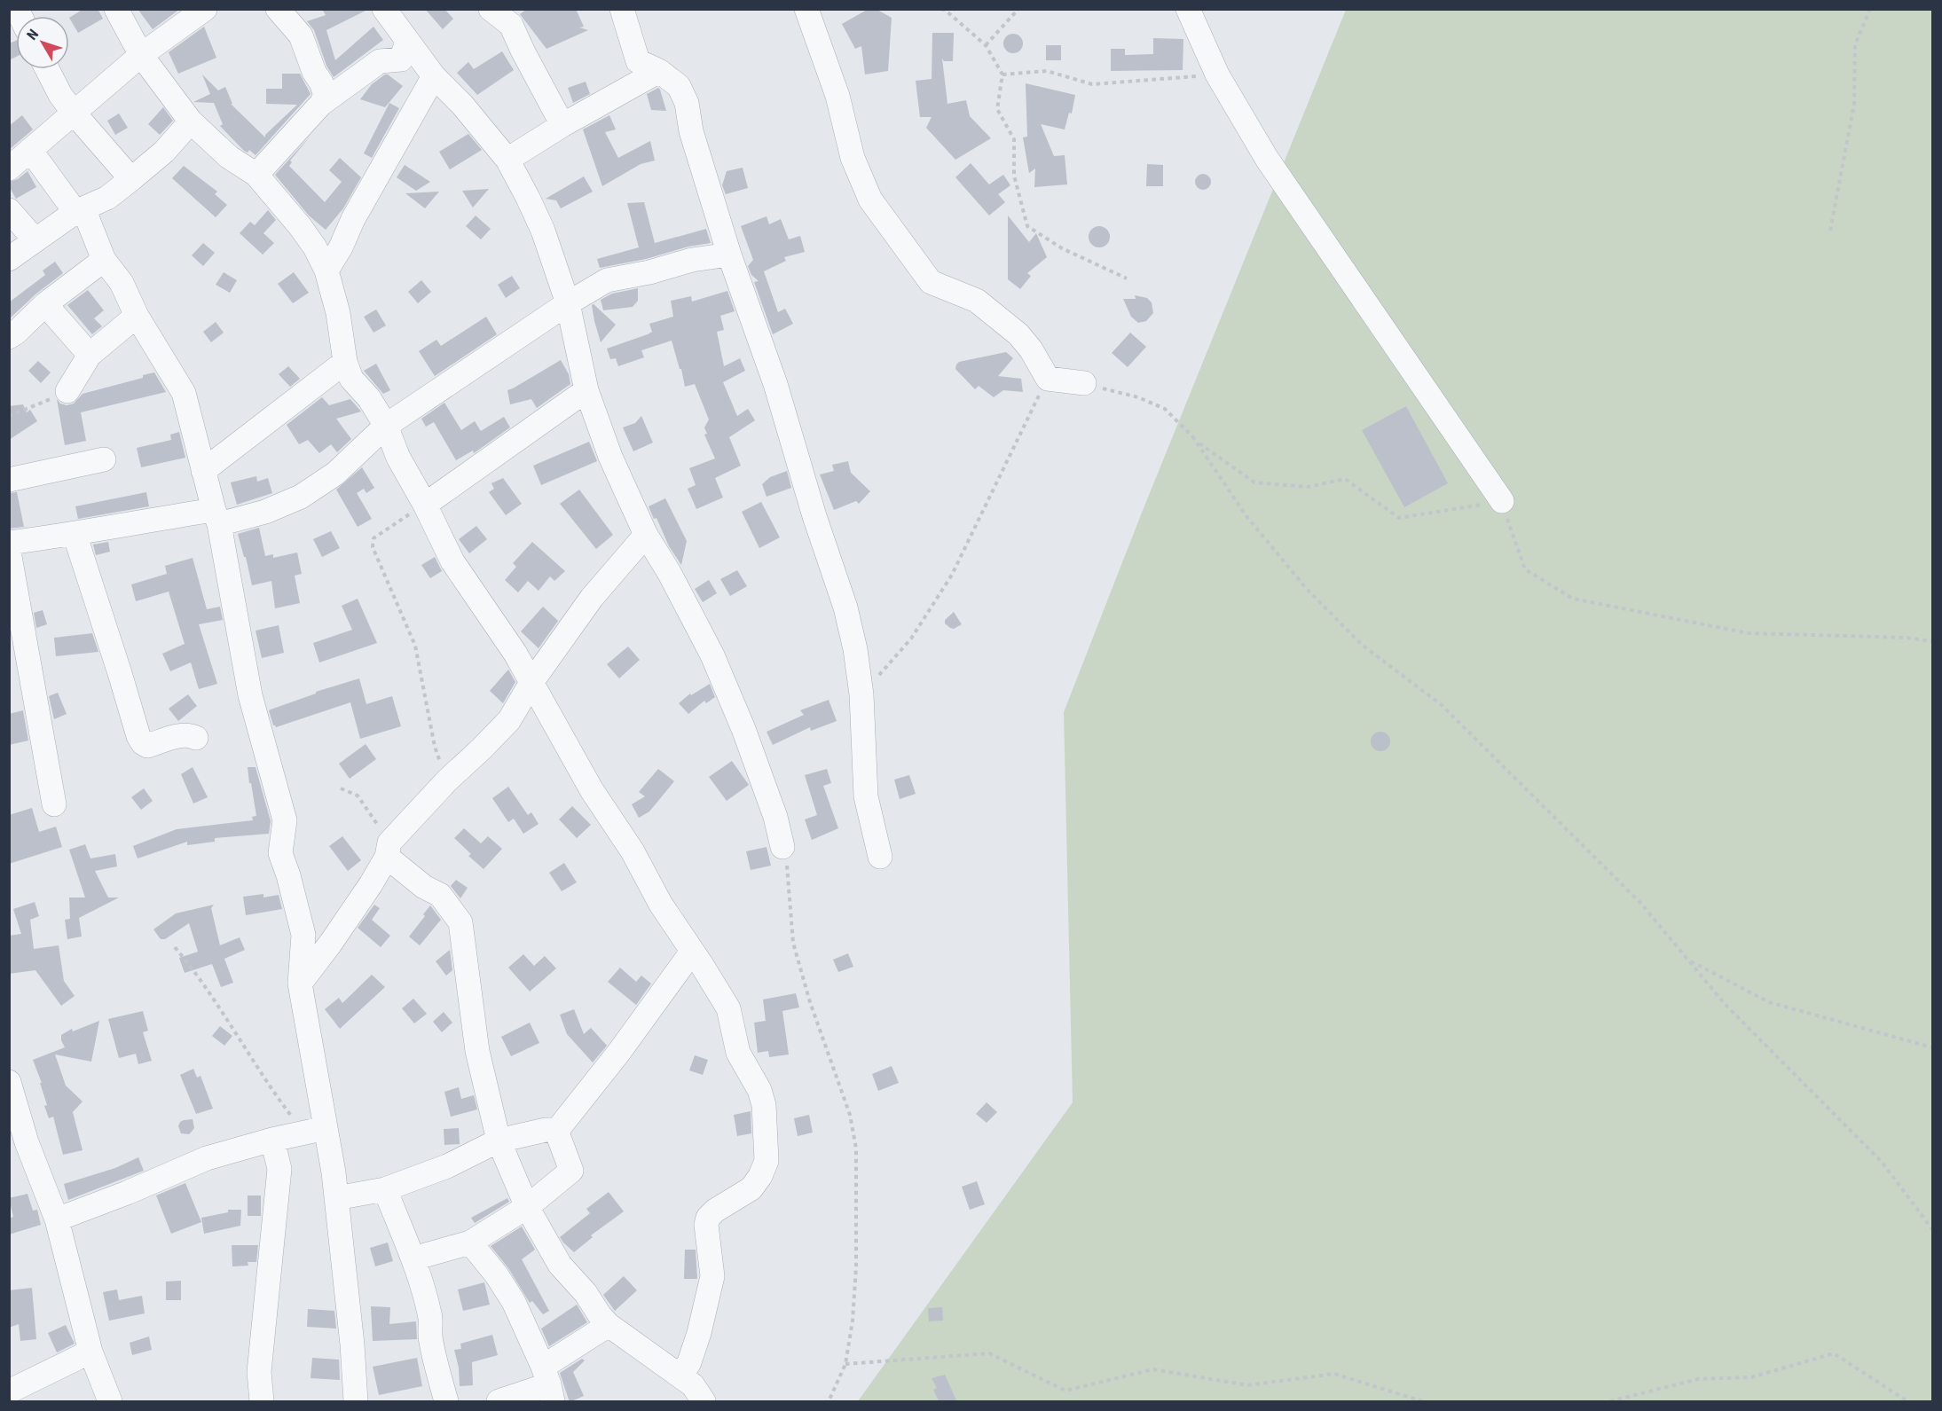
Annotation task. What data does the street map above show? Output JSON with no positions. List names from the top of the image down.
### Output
{
  "north": "top left"
}
